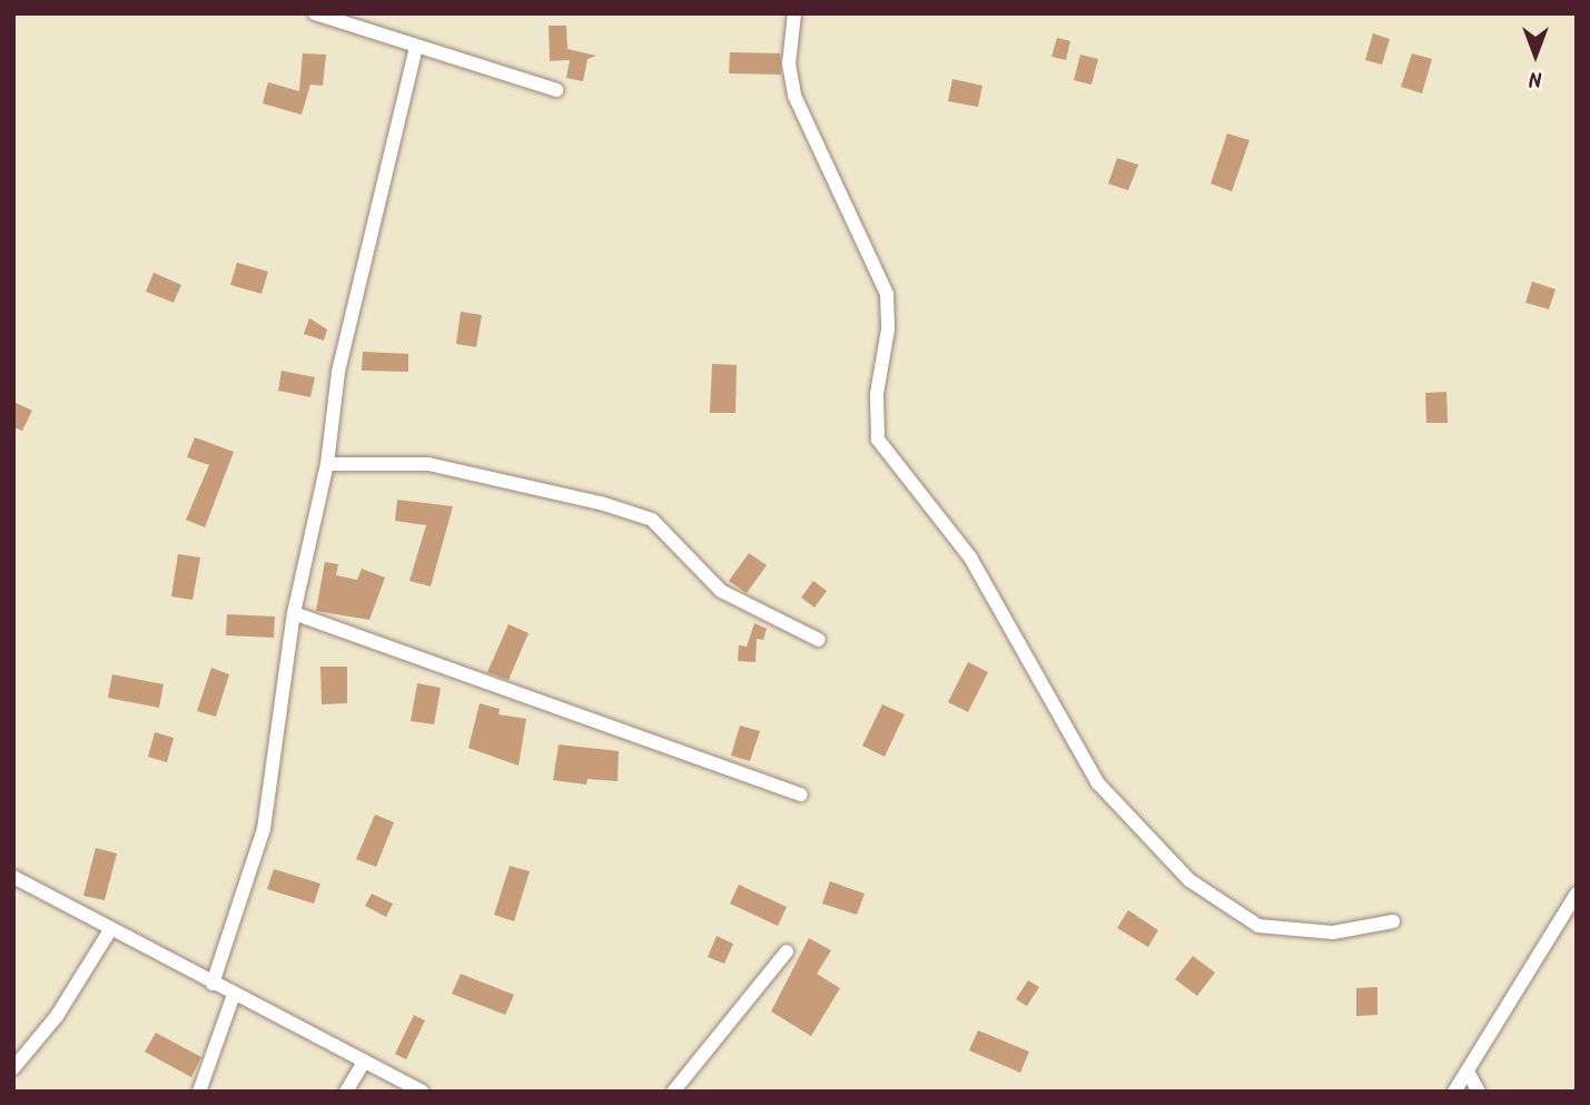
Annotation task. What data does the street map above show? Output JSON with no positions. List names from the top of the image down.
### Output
{
  "north": "bottom"
}
